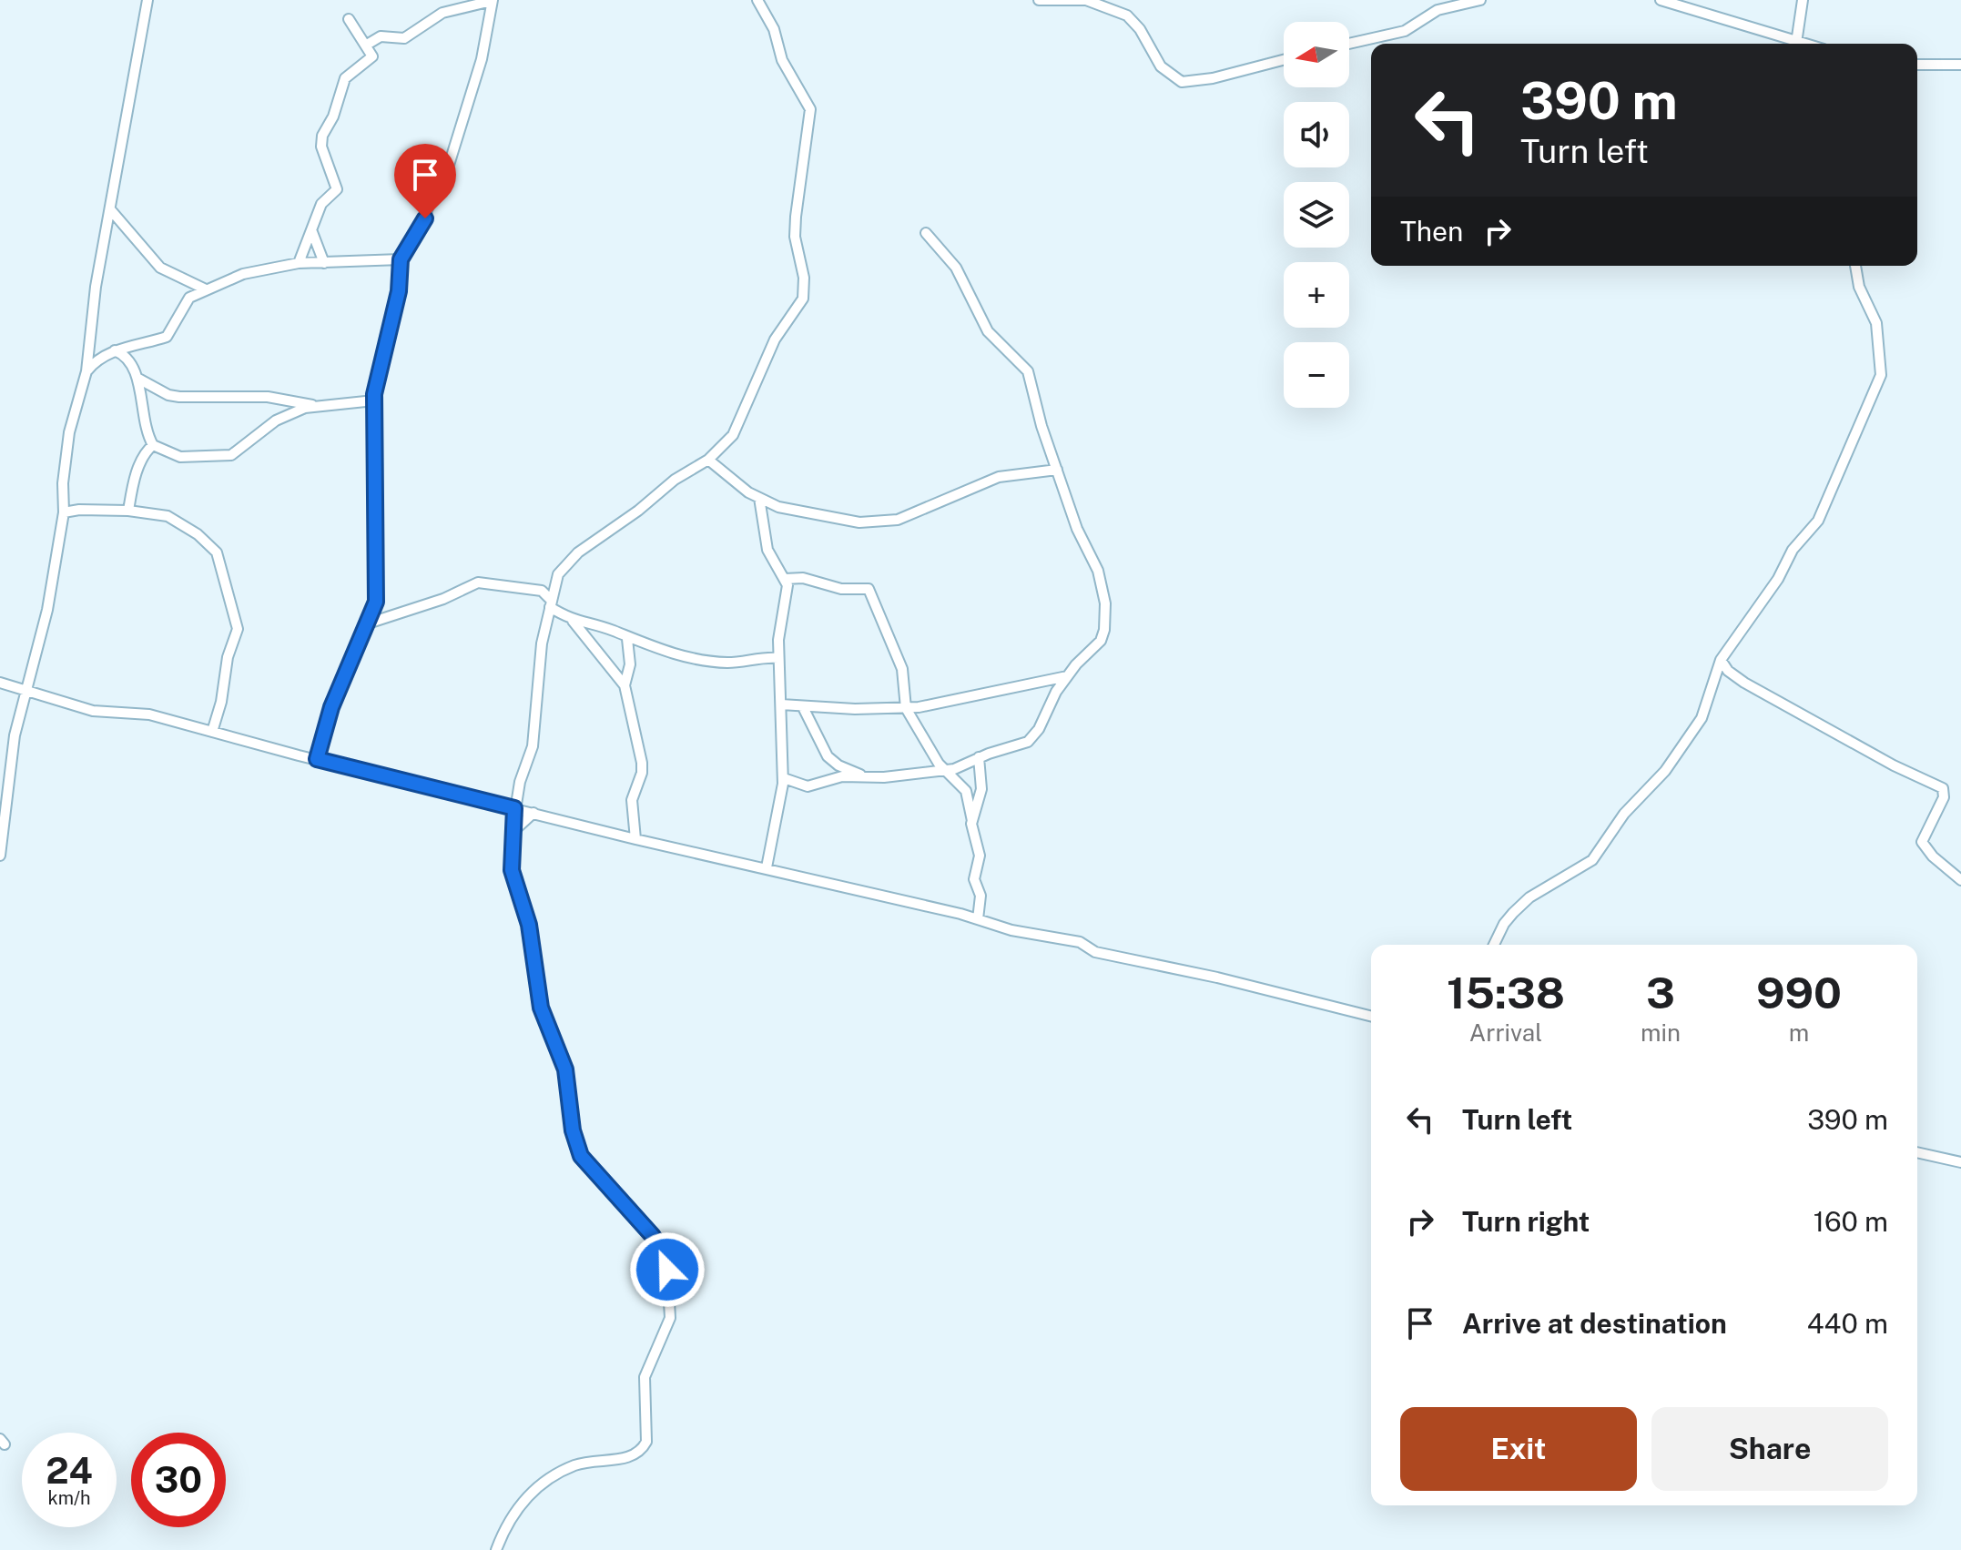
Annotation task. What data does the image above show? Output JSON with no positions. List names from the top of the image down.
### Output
{
  "north": "left",
  "page": {
    "map_buttons": ["+", "−"],
    "turn": ["390 m", "Turn left"],
    "then": "Then",
    "eta": [
      "15:38",
      "Arrival",
      "3",
      "min",
      "990",
      "m"
    ],
    "list": [
      {
        "name": "Turn left",
        "value": "390 m"
      },
      {
        "name": "Turn right",
        "value": "160 m"
      },
      {
        "name": "Arrive at destination",
        "value": "440 m"
      }
    ],
    "buttons": ["Exit", "Share"],
    "speed": "24 km/h",
    "limit": "30"
  }
}
